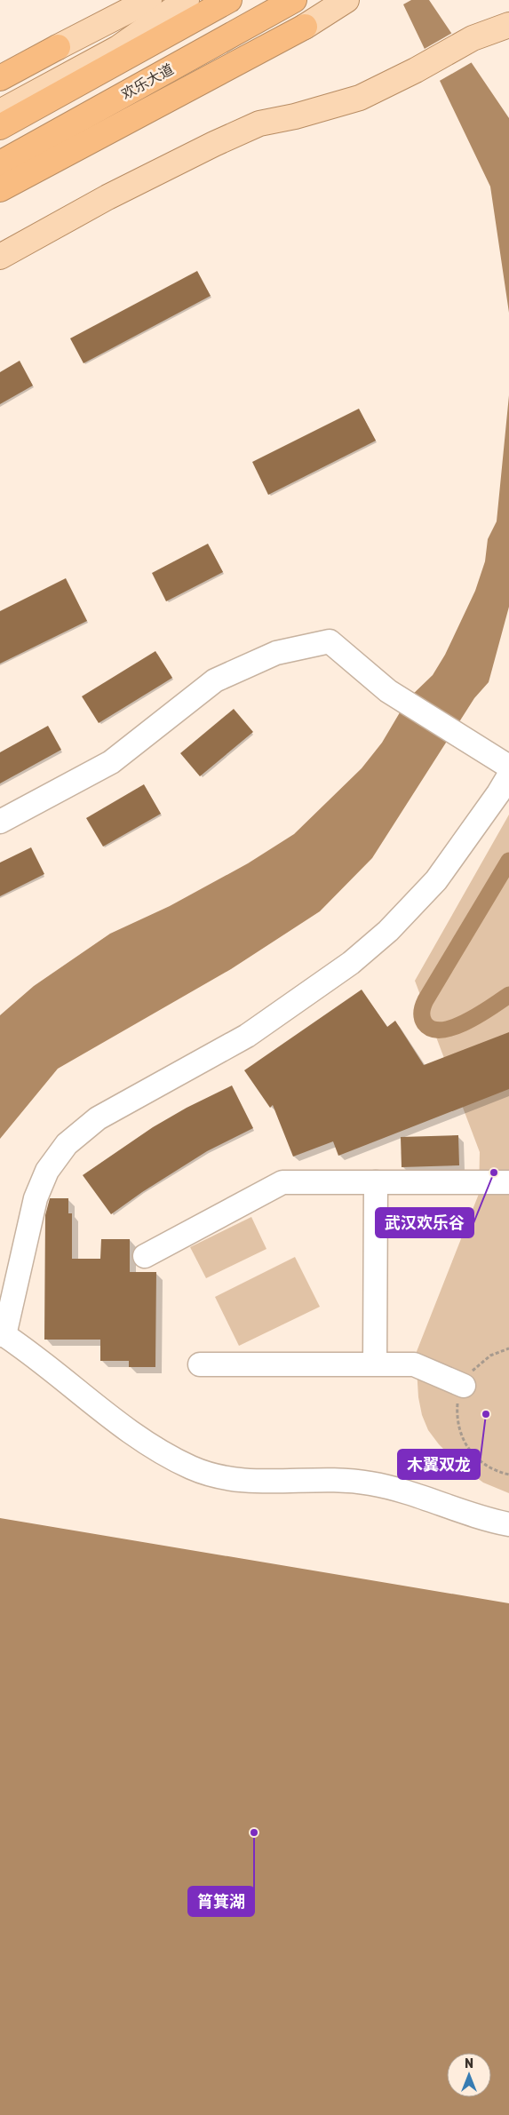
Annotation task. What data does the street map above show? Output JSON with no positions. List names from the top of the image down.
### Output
{
  "streets": {
    "highway": ["欢乐大道"]
  },
  "places": ["武汉欢乐谷", "木翼双龙", "筲箕湖"],
  "north": "top"
}
